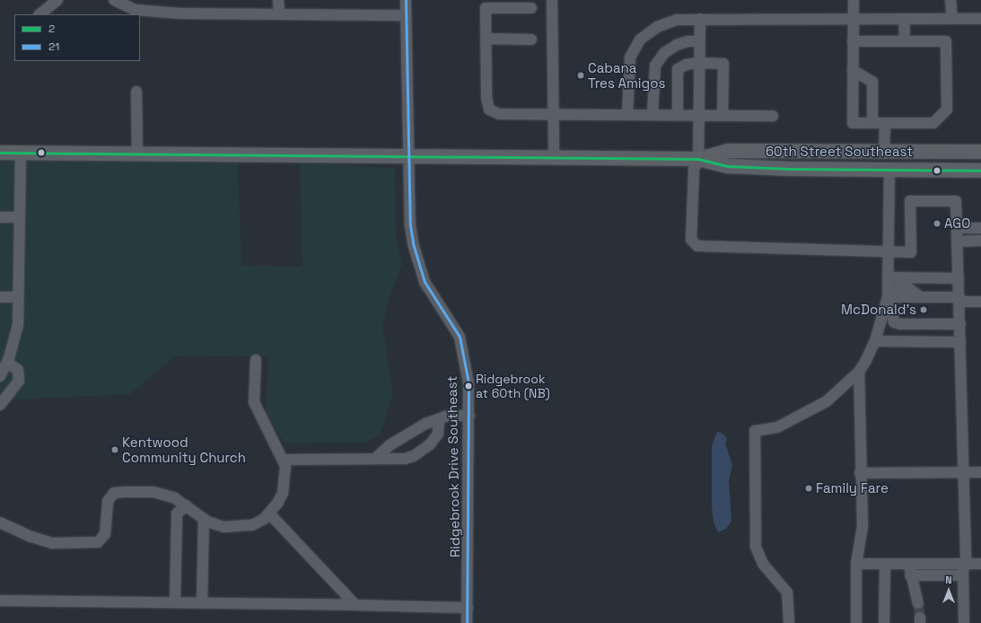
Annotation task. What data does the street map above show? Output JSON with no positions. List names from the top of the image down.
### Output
{
  "streets": {
    "main road": ["60th Street Southeast"],
    "street": ["Ridgebrook Drive Southeast"]
  },
  "crossings": [
    ["60th Street Southeast", "Ridgebrook Drive Southeast"]
  ],
  "places": [
    "Cabana Tres Amigos",
    "AGO",
    "McDonald's",
    "Ridgebrook at 60th (NB)",
    "Kentwood Community Church",
    "Family Fare"
  ],
  "lines": ["transit line 21", "transit line 2"],
  "legend": ["2", "21"],
  "north": "top"
}
